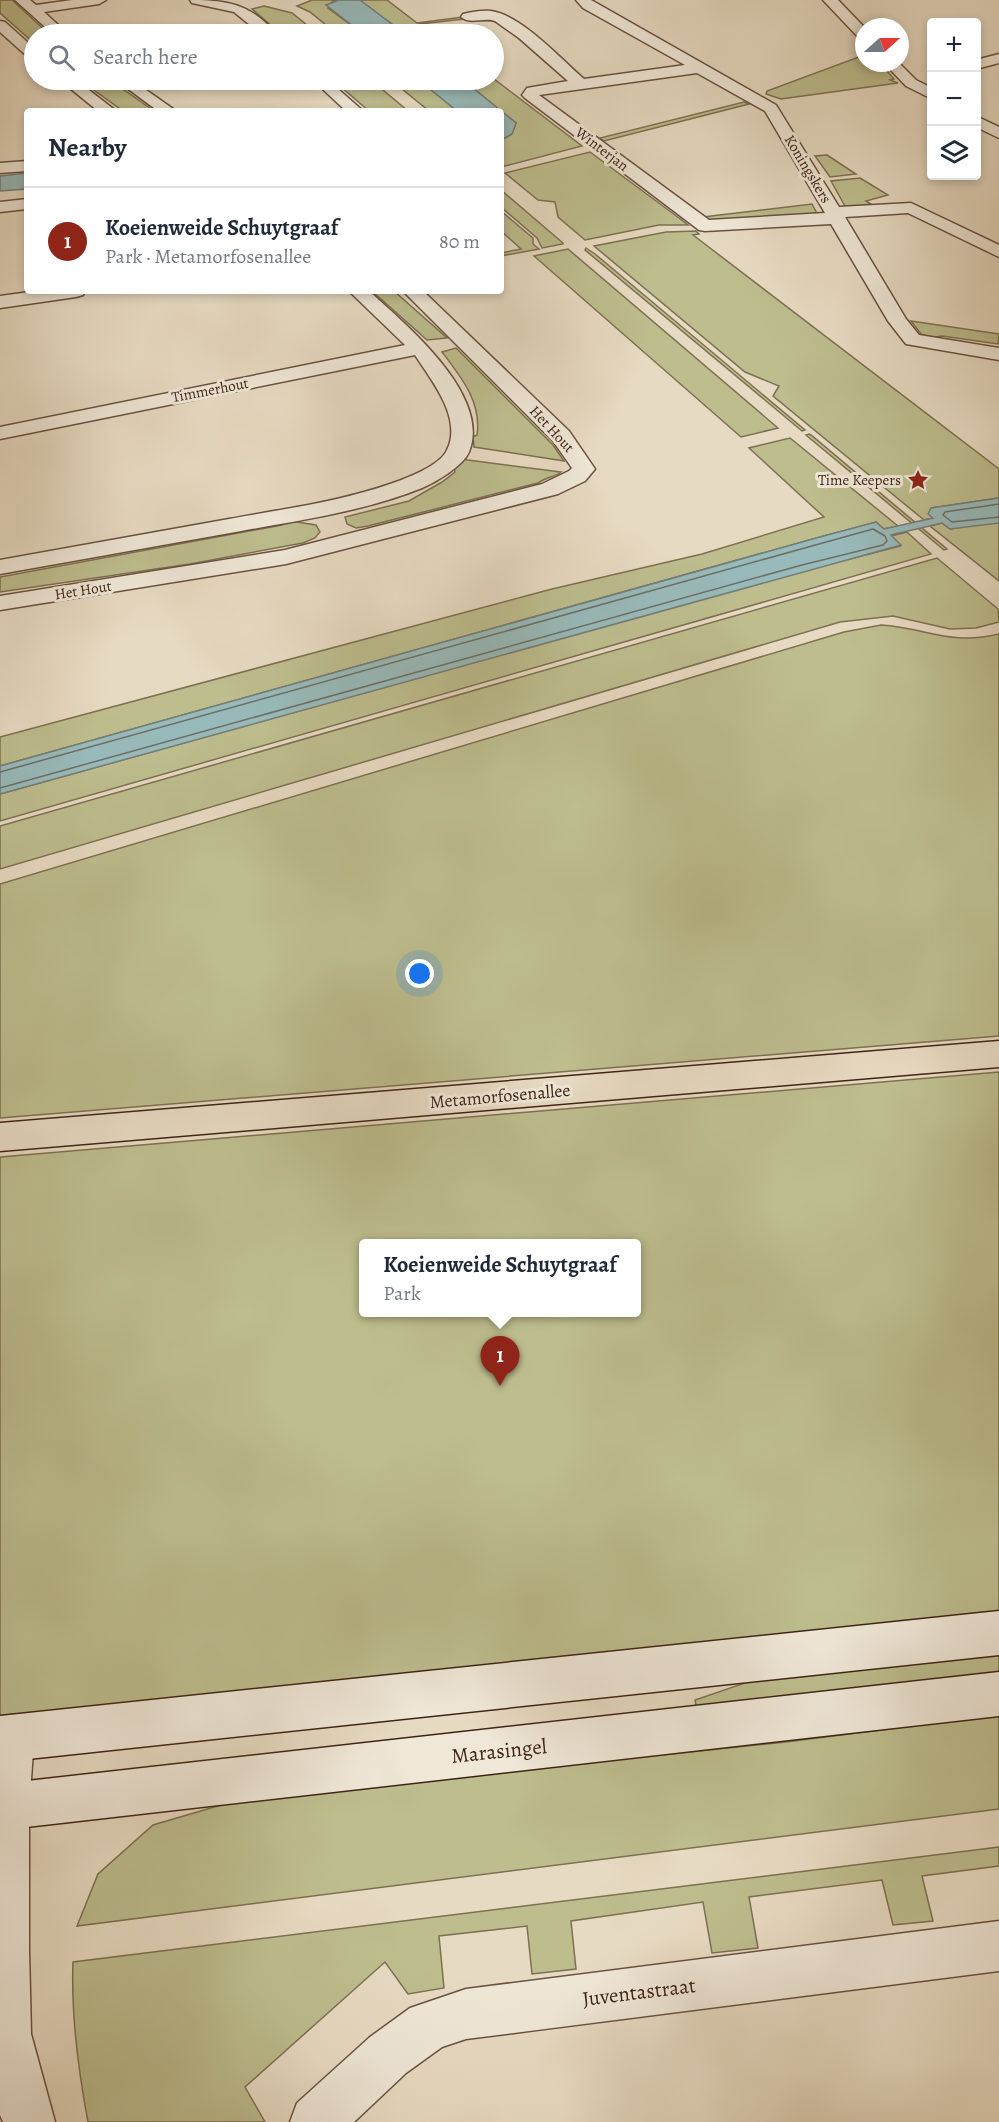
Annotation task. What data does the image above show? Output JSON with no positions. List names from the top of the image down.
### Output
{
  "streets": {
    "main road": ["Metamorfosenallee"],
    "street": [
      "Winterjan",
      "Koningskers",
      "Timmerhout",
      "Het Hout",
      "Marasingel",
      "Juventastraat"
    ]
  },
  "crossings": [
    ["Winterjan", "Koningskers"]
  ],
  "places": {
    "place": ["Time Keepers"]
  },
  "north": "right",
  "page": {
    "map_buttons": ["+", "−"],
    "search": "Search here",
    "heading": "Nearby",
    "list": [
      {
        "mark": "1",
        "name": "Koeienweide Schuytgraaf",
        "note": "Park · Metamorfosenallee",
        "value": "80 m"
      }
    ],
    "popup": ["Koeienweide Schuytgraaf", "Park"],
    "pins": "1"
  }
}
